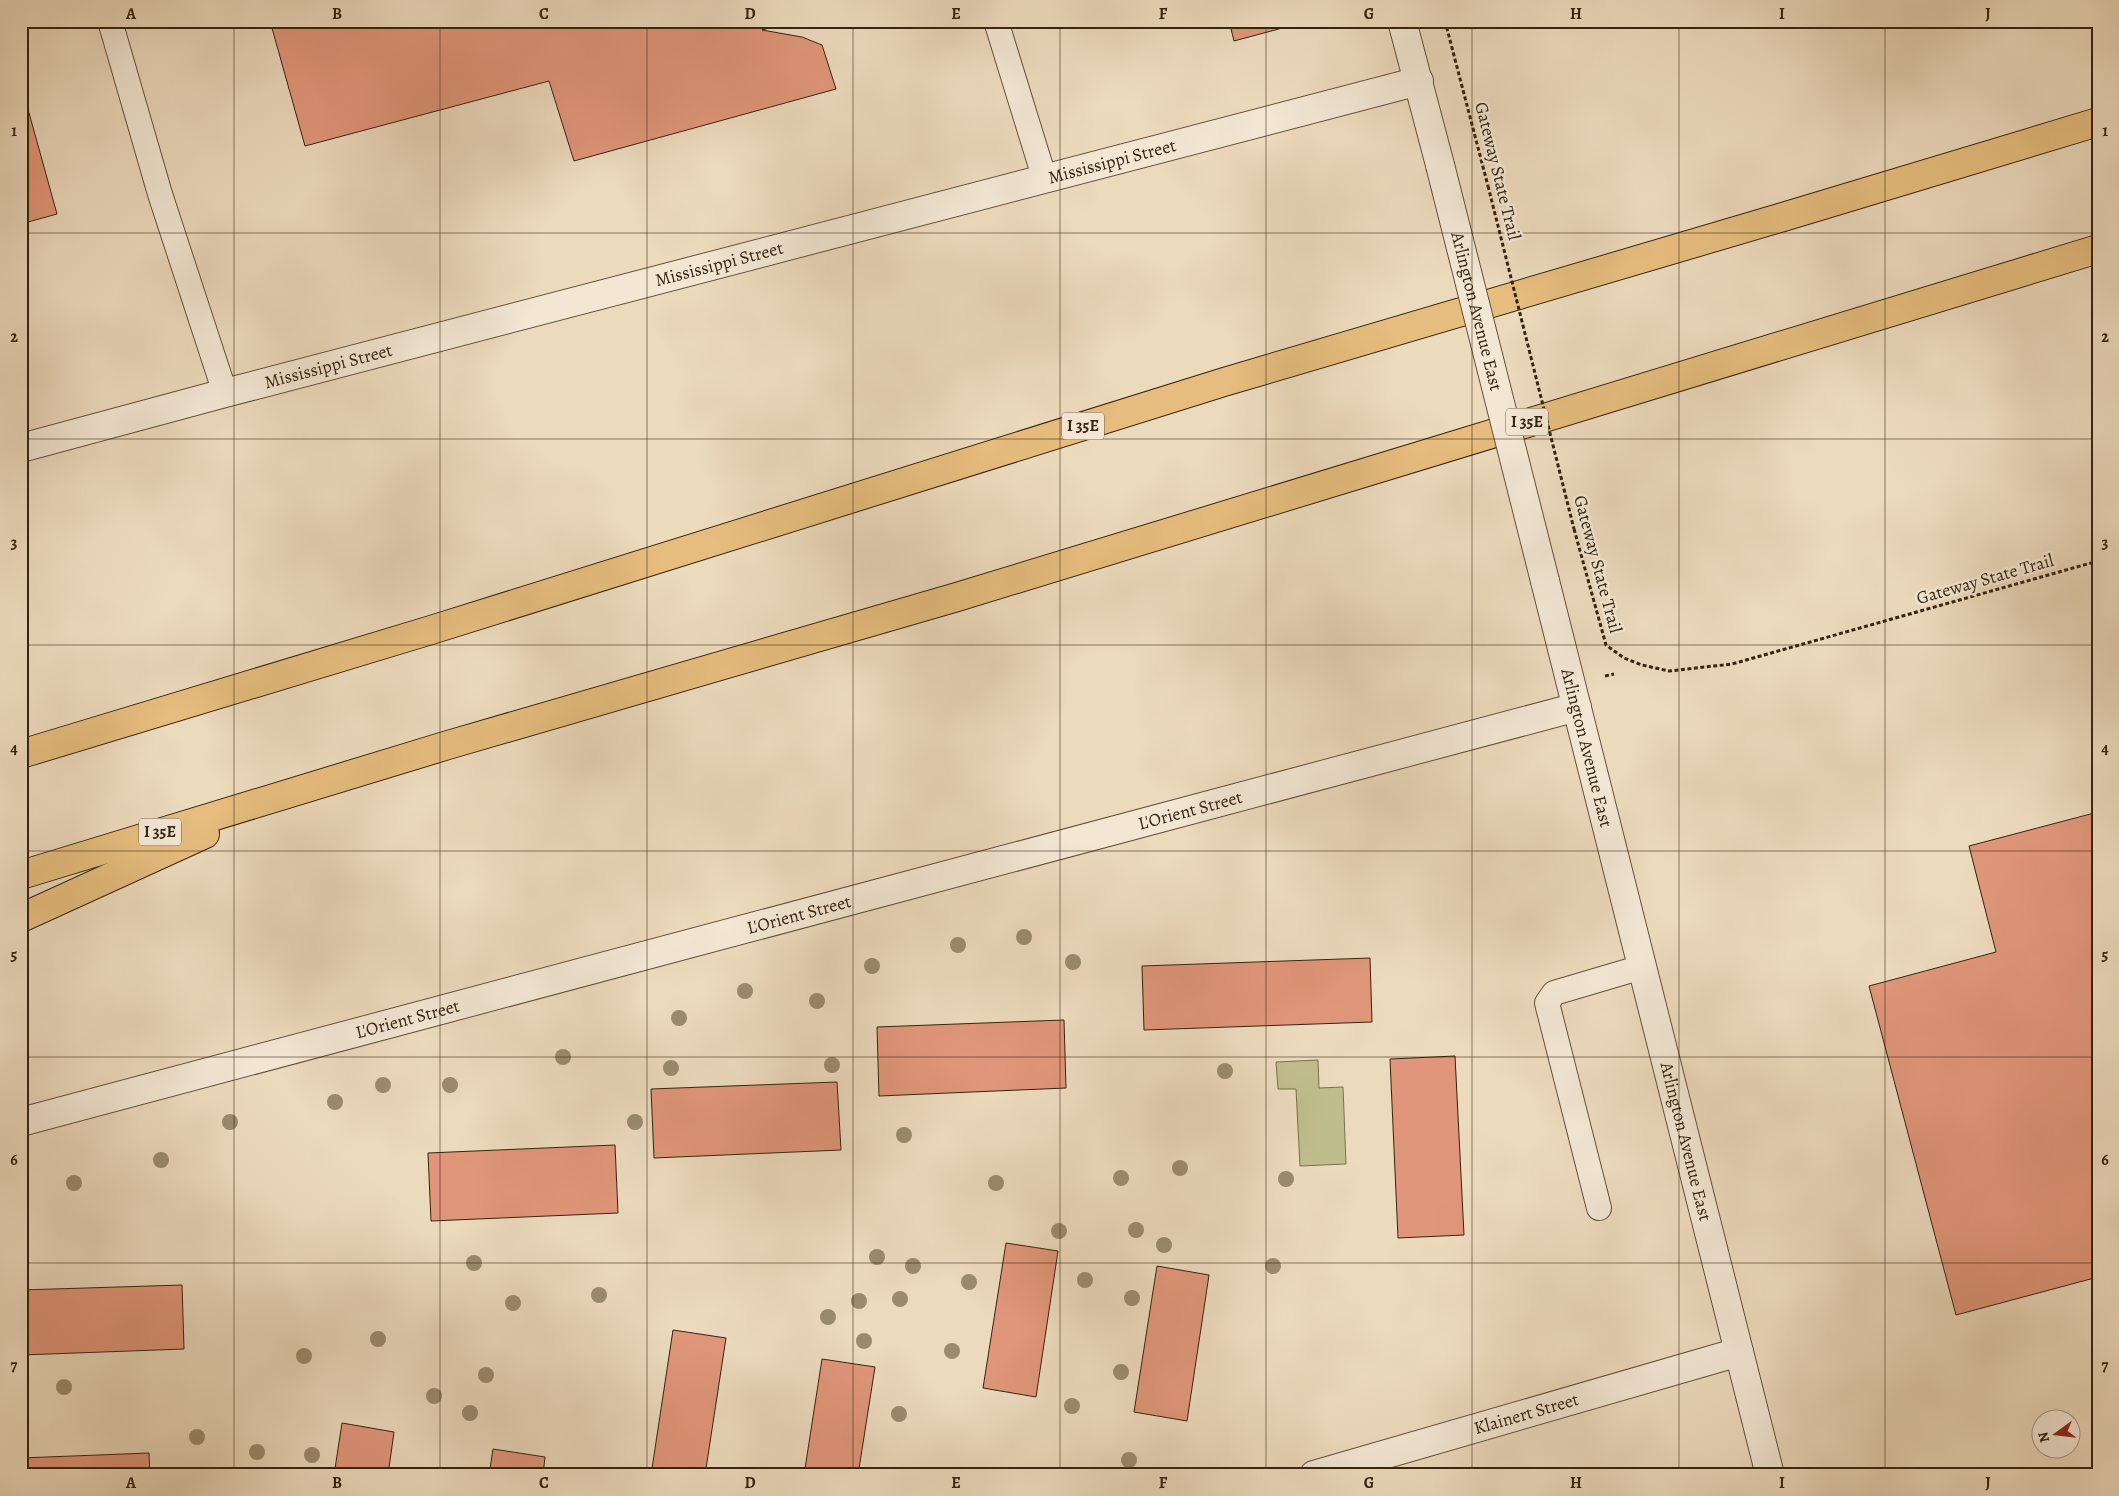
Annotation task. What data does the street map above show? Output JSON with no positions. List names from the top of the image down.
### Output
{
  "streets": {
    "highway": ["I 35E"],
    "street": [
      "Mississippi Street",
      "Arlington Avenue East",
      "L'Orient Street",
      "Klainert Street"
    ],
    "path": ["Gateway State Trail"]
  },
  "crossings": [
    ["Mississippi Street", "Arlington Avenue East"],
    ["Arlington Avenue East", "L'Orient Street"],
    ["Arlington Avenue East", "Klainert Street"]
  ],
  "north": "left",
  "grid": {
    "columns": [
      "A",
      "B",
      "C",
      "D",
      "E",
      "F",
      "G",
      "H",
      "I",
      "J"
    ],
    "rows": [
      "1",
      "2",
      "3",
      "4",
      "5",
      "6",
      "7"
    ]
  }
}
